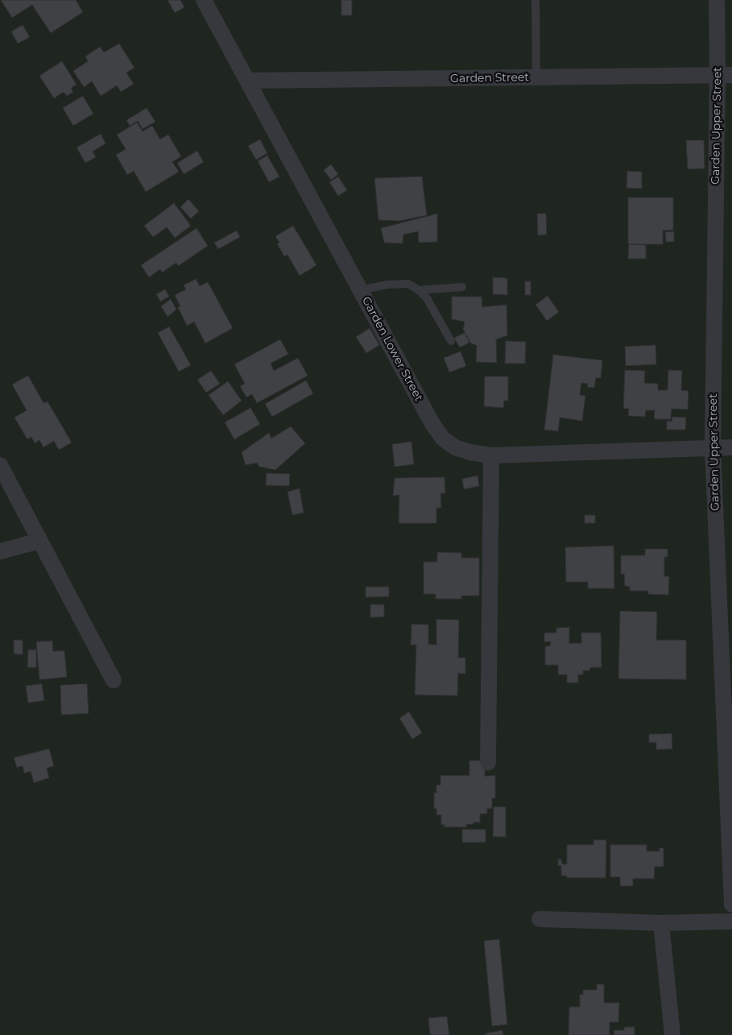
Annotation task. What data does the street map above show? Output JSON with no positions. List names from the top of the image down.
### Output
{
  "streets": {
    "street": ["Garden Street", "Garden Upper Street", "Garden Lower Street"]
  },
  "crossings": [
    ["Garden Street", "Garden Upper Street"],
    ["Garden Street", "Garden Lower Street"],
    ["Garden Upper Street", "Garden Lower Street"]
  ]
}
